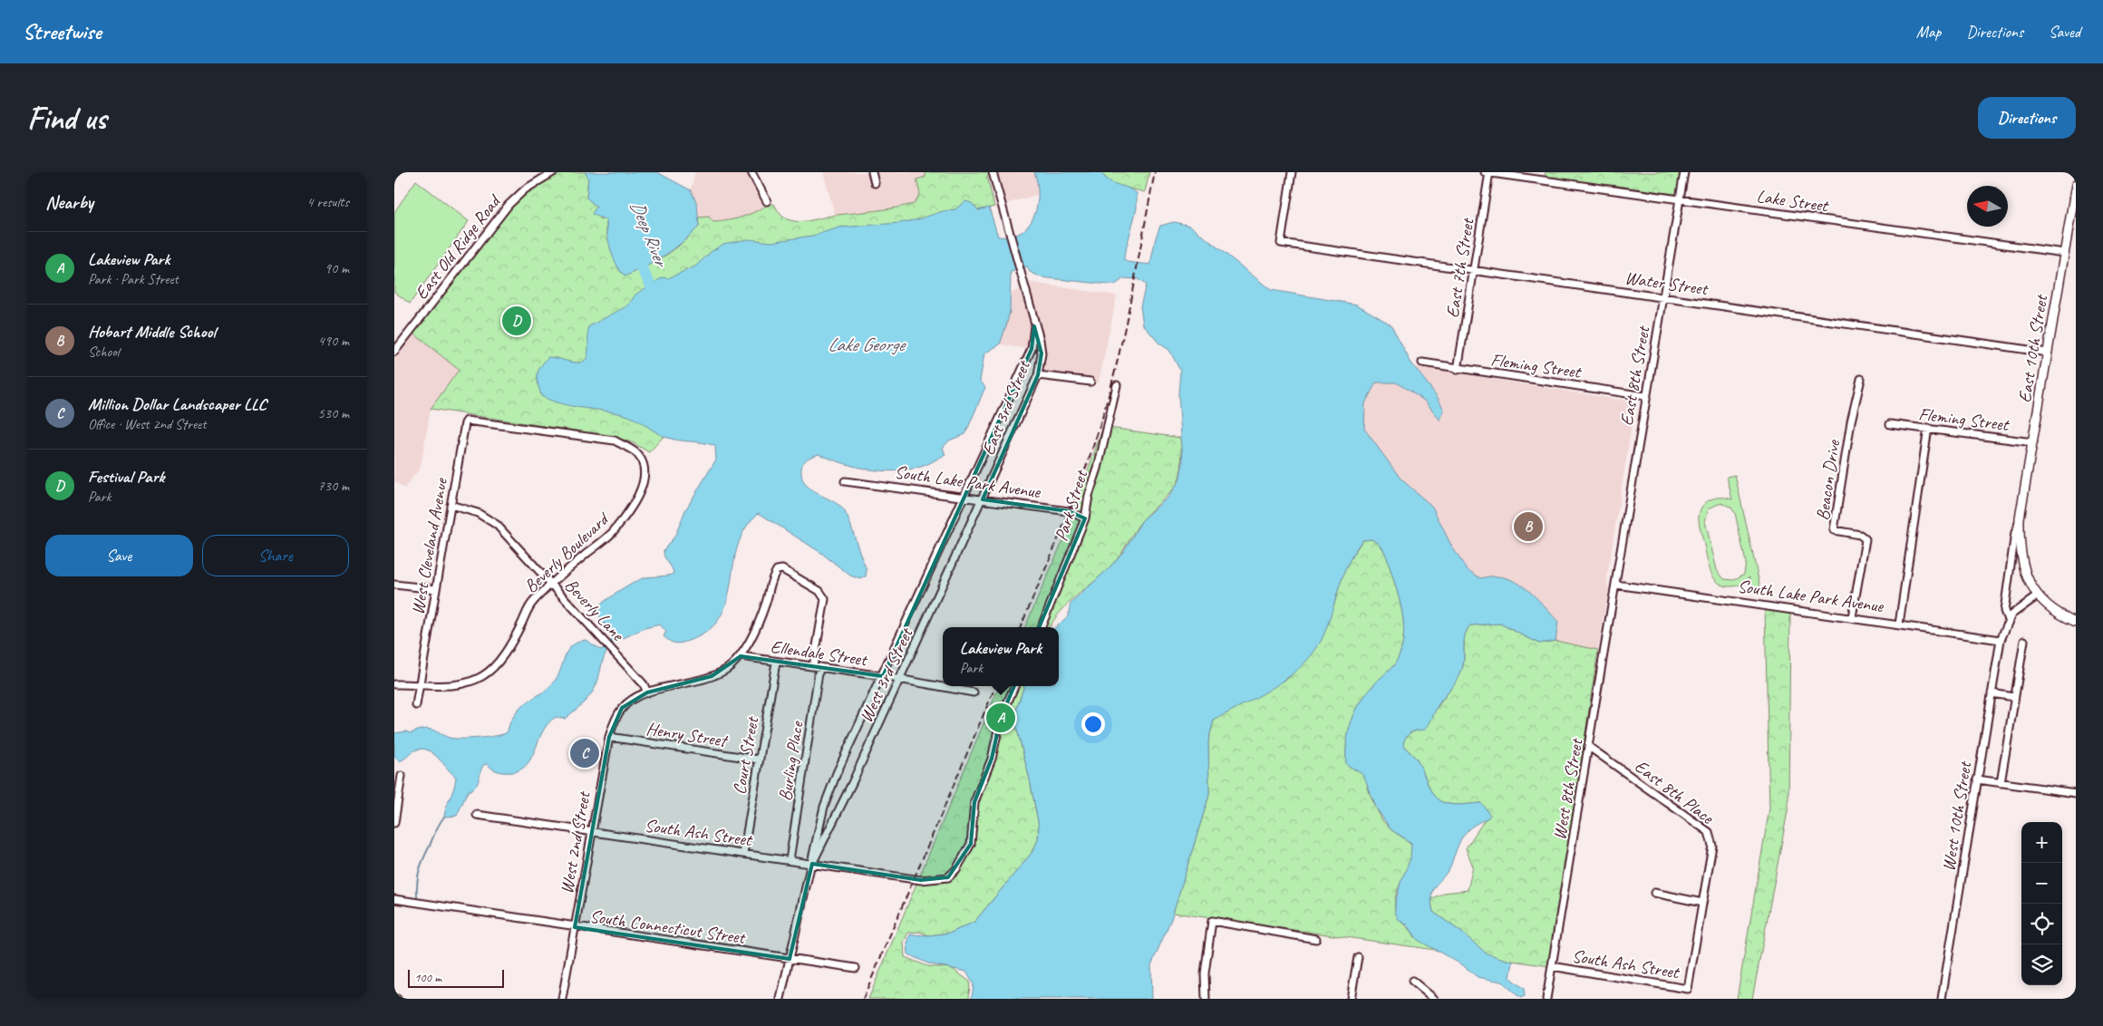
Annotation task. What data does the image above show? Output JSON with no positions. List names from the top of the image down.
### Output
{
  "streets": {
    "main road": ["East 10th Street"],
    "street": [
      "Lake Street",
      "East Old Ridge Road",
      "East 7th Street",
      "Water Street",
      "Fleming Street",
      "East 8th Street",
      "East 3rd Street",
      "Beacon Drive",
      "South Lake Park Avenue",
      "Park Street",
      "West Cleveland Avenue",
      "Beverly Boulevard",
      "Beverly Lane",
      "Ellendale Street",
      "West 3rd Street",
      "Henry Street",
      "Court Street",
      "Burling Place",
      "West 8th Street",
      "East 8th Place",
      "West 10th Street",
      "South Ash Street",
      "West 2nd Street",
      "South Connecticut Street"
    ]
  },
  "crossings": [
    ["Lake Street", "East 7th Street"],
    ["Lake Street", "East 10th Street"],
    ["Lake Street", "East 8th Street"],
    ["East 7th Street", "Water Street"],
    ["East 7th Street", "Fleming Street"],
    ["Water Street", "East 10th Street"],
    ["Water Street", "East 8th Street"],
    ["East 10th Street", "Fleming Street"],
    ["East 10th Street", "South Lake Park Avenue"],
    ["East 10th Street", "West 10th Street"],
    ["Fleming Street", "East 8th Street"],
    ["East 8th Street", "South Lake Park Avenue"],
    ["East 8th Street", "West 8th Street"],
    ["East 3rd Street", "South Lake Park Avenue"],
    ["East 3rd Street", "West 3rd Street"],
    ["Beacon Drive", "South Lake Park Avenue"],
    ["South Lake Park Avenue", "Park Street"],
    ["South Lake Park Avenue", "West 3rd Street"],
    ["South Lake Park Avenue", "West 8th Street"],
    ["South Lake Park Avenue", "West 10th Street"],
    ["West Cleveland Avenue", "Beverly Boulevard"],
    ["West Cleveland Avenue", "Beverly Lane"],
    ["Beverly Boulevard", "Beverly Lane"],
    ["Beverly Lane", "West 2nd Street"],
    ["Ellendale Street", "West 3rd Street"],
    ["Ellendale Street", "Court Street"],
    ["Ellendale Street", "Burling Place"],
    ["Ellendale Street", "West 2nd Street"],
    ["West 3rd Street", "South Ash Street"],
    ["West 3rd Street", "South Connecticut Street"],
    ["Henry Street", "Court Street"],
    ["Henry Street", "West 2nd Street"],
    ["Court Street", "South Ash Street"],
    ["Burling Place", "South Ash Street"],
    ["Burling Place", "West 2nd Street"],
    ["West 8th Street", "East 8th Place"],
    ["West 8th Street", "South Ash Street"],
    ["East 8th Place", "South Ash Street"],
    ["South Ash Street", "West 2nd Street"],
    ["West 2nd Street", "South Connecticut Street"]
  ],
  "water": ["Deep River", "Lake George"],
  "scale_bar": "100 m",
  "north": "left",
  "page": {
    "header": "Streetwise",
    "nav": ["Map", "Directions", "Saved"],
    "buttons": [
      "Directions",
      ["Save", "Share"]
    ],
    "title": "Find us",
    "heading": ["Nearby", "4 results"],
    "list": [
      {
        "mark": "A",
        "name": "Lakeview Park",
        "note": "Park · Park Street",
        "value": "90 m"
      },
      {
        "mark": "B",
        "name": "Hobart Middle School",
        "note": "School",
        "value": "490 m"
      },
      {
        "mark": "C",
        "name": "Million Dollar Landscaper LLC",
        "note": "Office · West 2nd Street",
        "value": "530 m"
      },
      {
        "mark": "D",
        "name": "Festival Park",
        "note": "Park",
        "value": "730 m"
      }
    ],
    "pins": [
      "D",
      "B",
      "A",
      "C"
    ],
    "popup": ["Lakeview Park", "Park"],
    "map_buttons": ["+", "−"],
    "scale": "100 m"
  }
}
